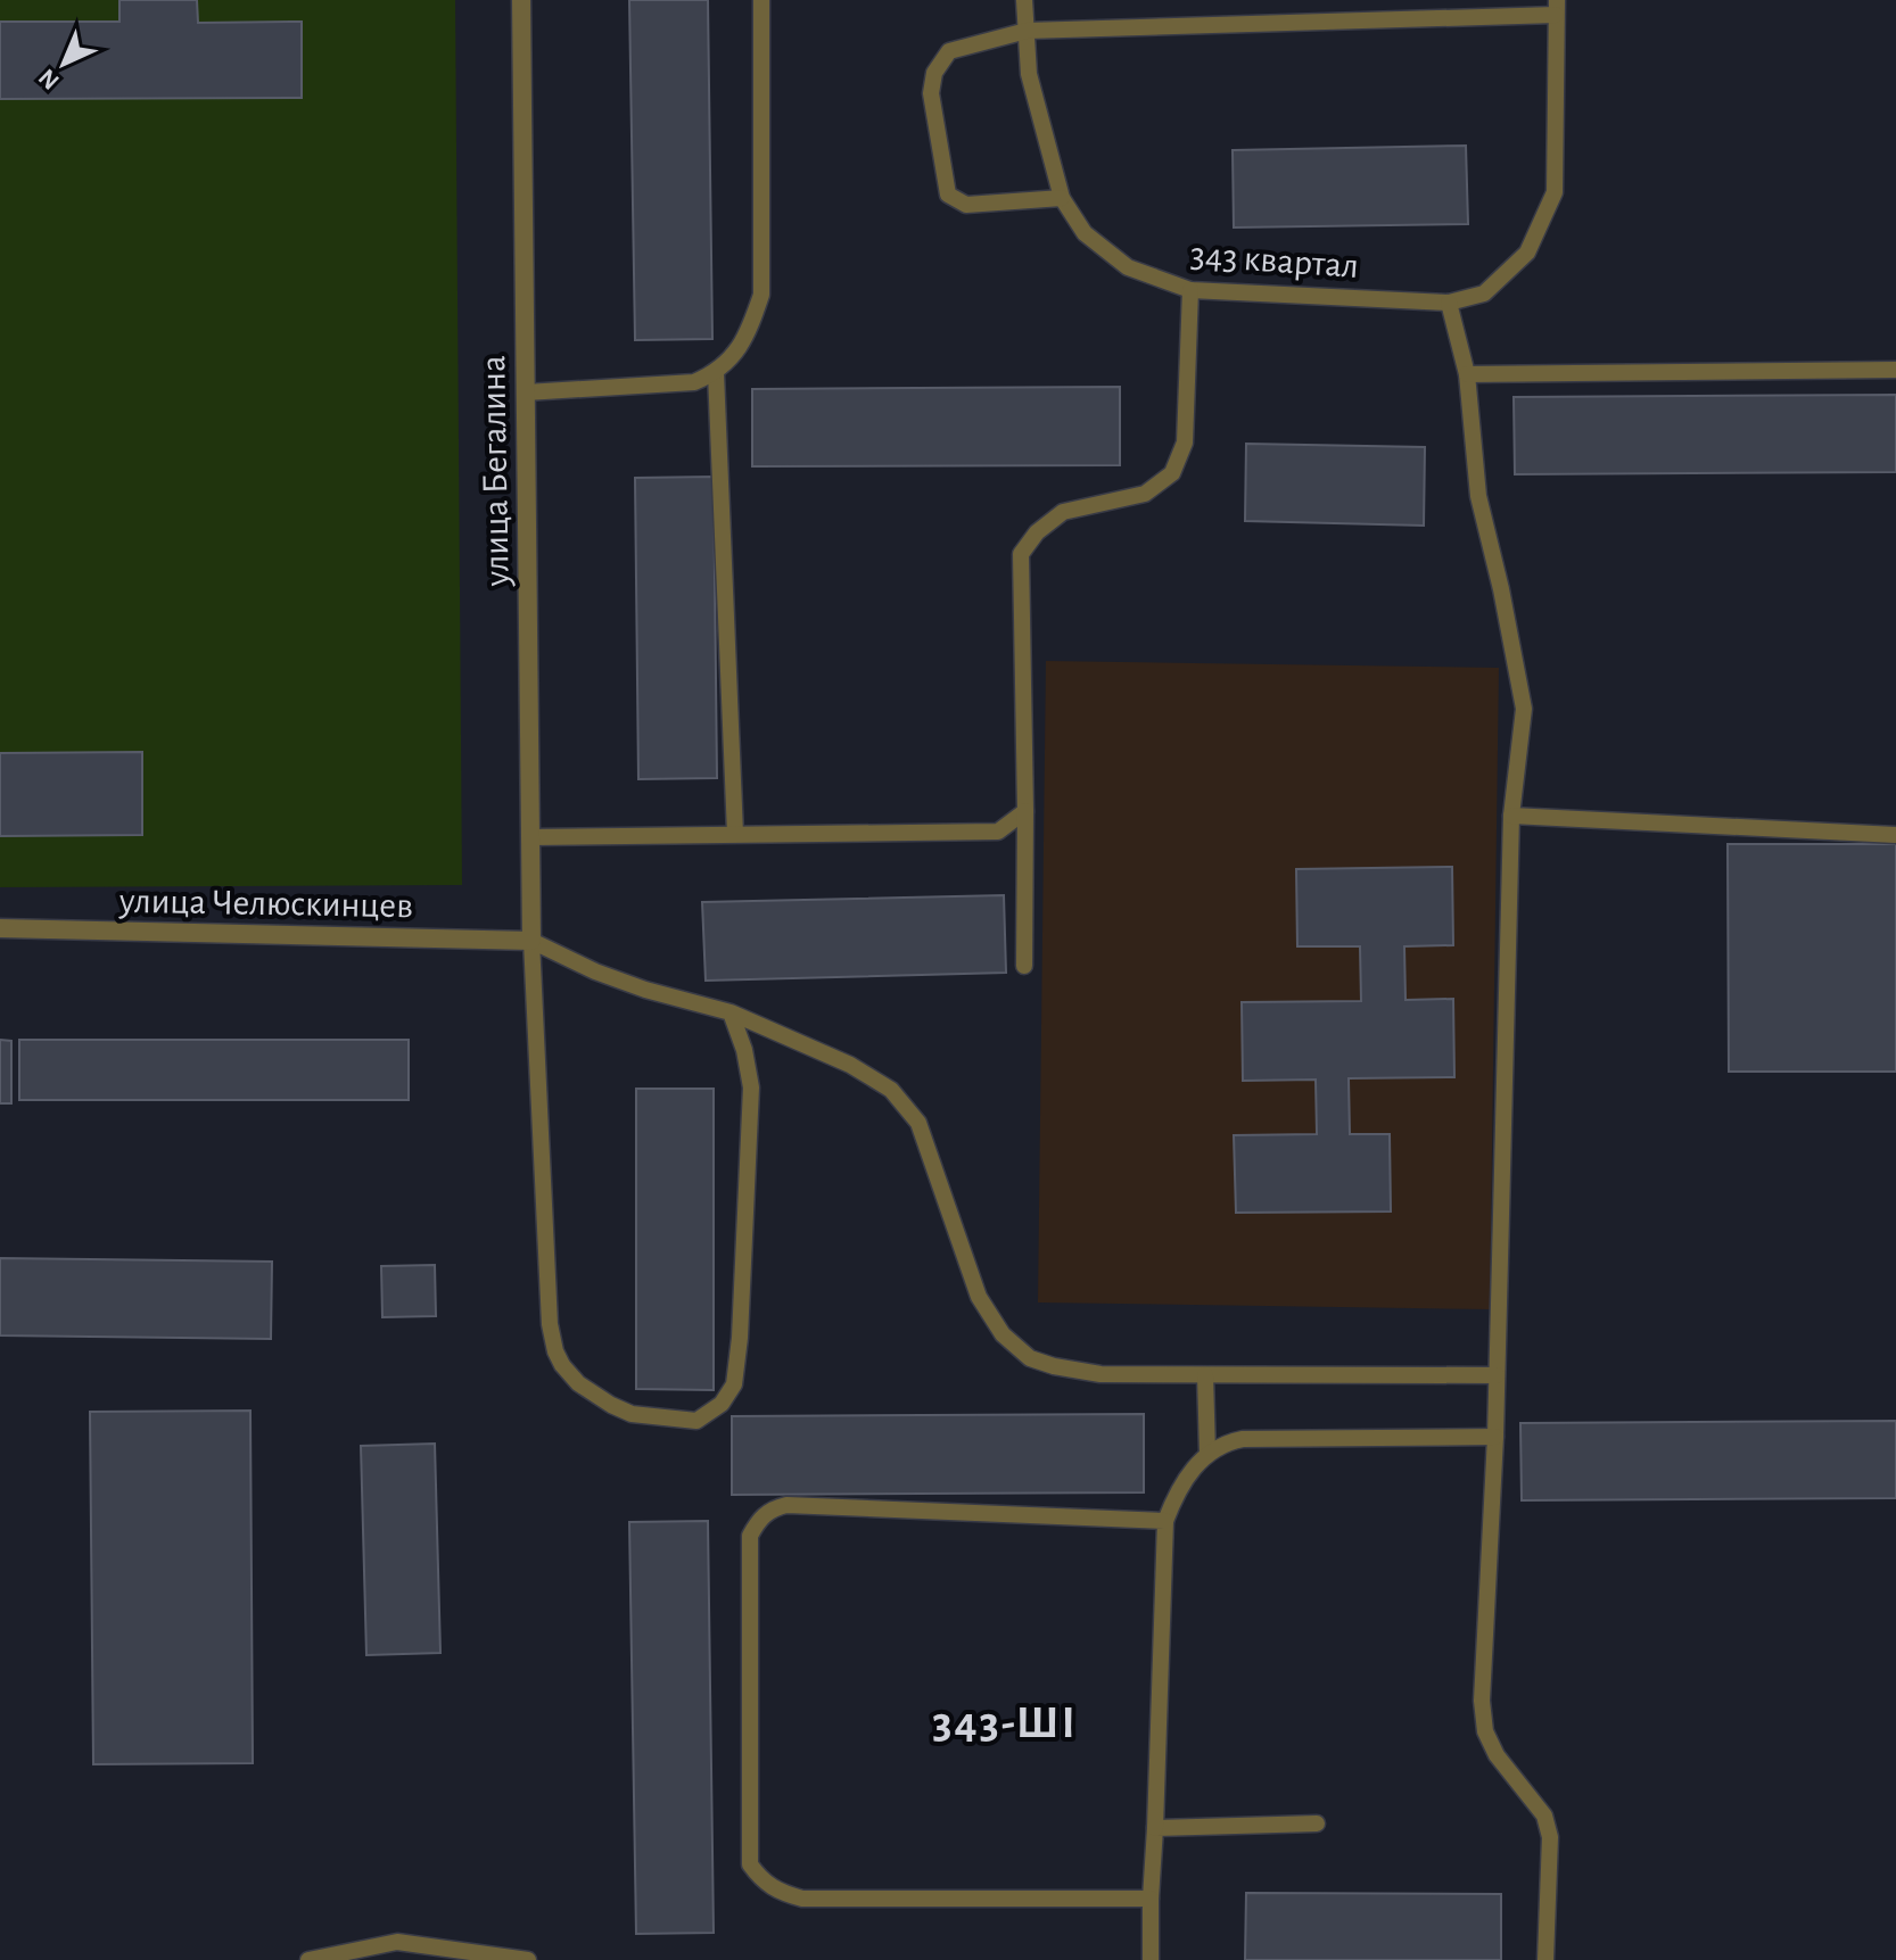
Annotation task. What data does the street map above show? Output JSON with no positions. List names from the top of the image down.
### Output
{
  "streets": {
    "street": ["улица Бегалина", "улица Челюскинцев"],
    "lane": ["343 квартал"]
  },
  "crossings": [
    ["улица Бегалина", "улица Челюскинцев"]
  ],
  "districts": ["343-ШІ"],
  "north": "bottom left"
}
